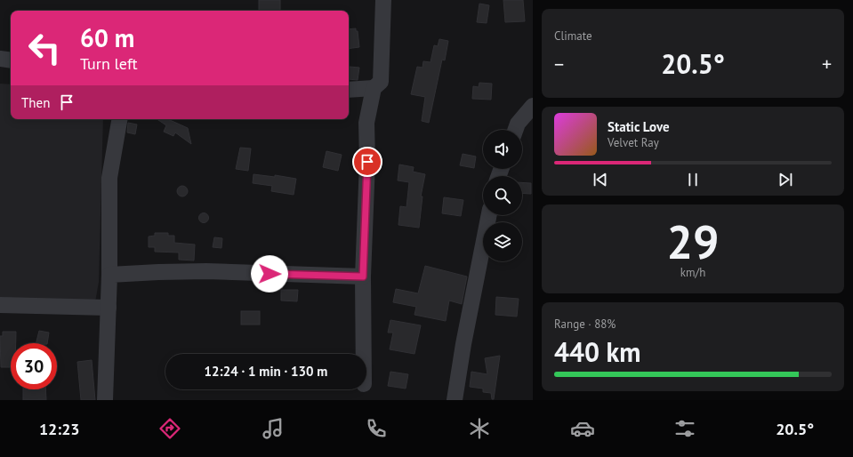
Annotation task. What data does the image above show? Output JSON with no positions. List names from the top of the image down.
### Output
{
  "page": {
    "tile": [
      "Climate",
      ["29", "km/h"],
      ["Range · 88%", "440 km"]
    ],
    "turn": ["60 m", "Turn left"],
    "heat": ["−", "20.5°", "+"],
    "then": "Then",
    "song": ["Static Love", "Velvet Ray"],
    "limit": "30",
    "trip": "12:24 · 1 min · 130 m",
    "tabs": ["12:23", "20.5°"]
  }
}
